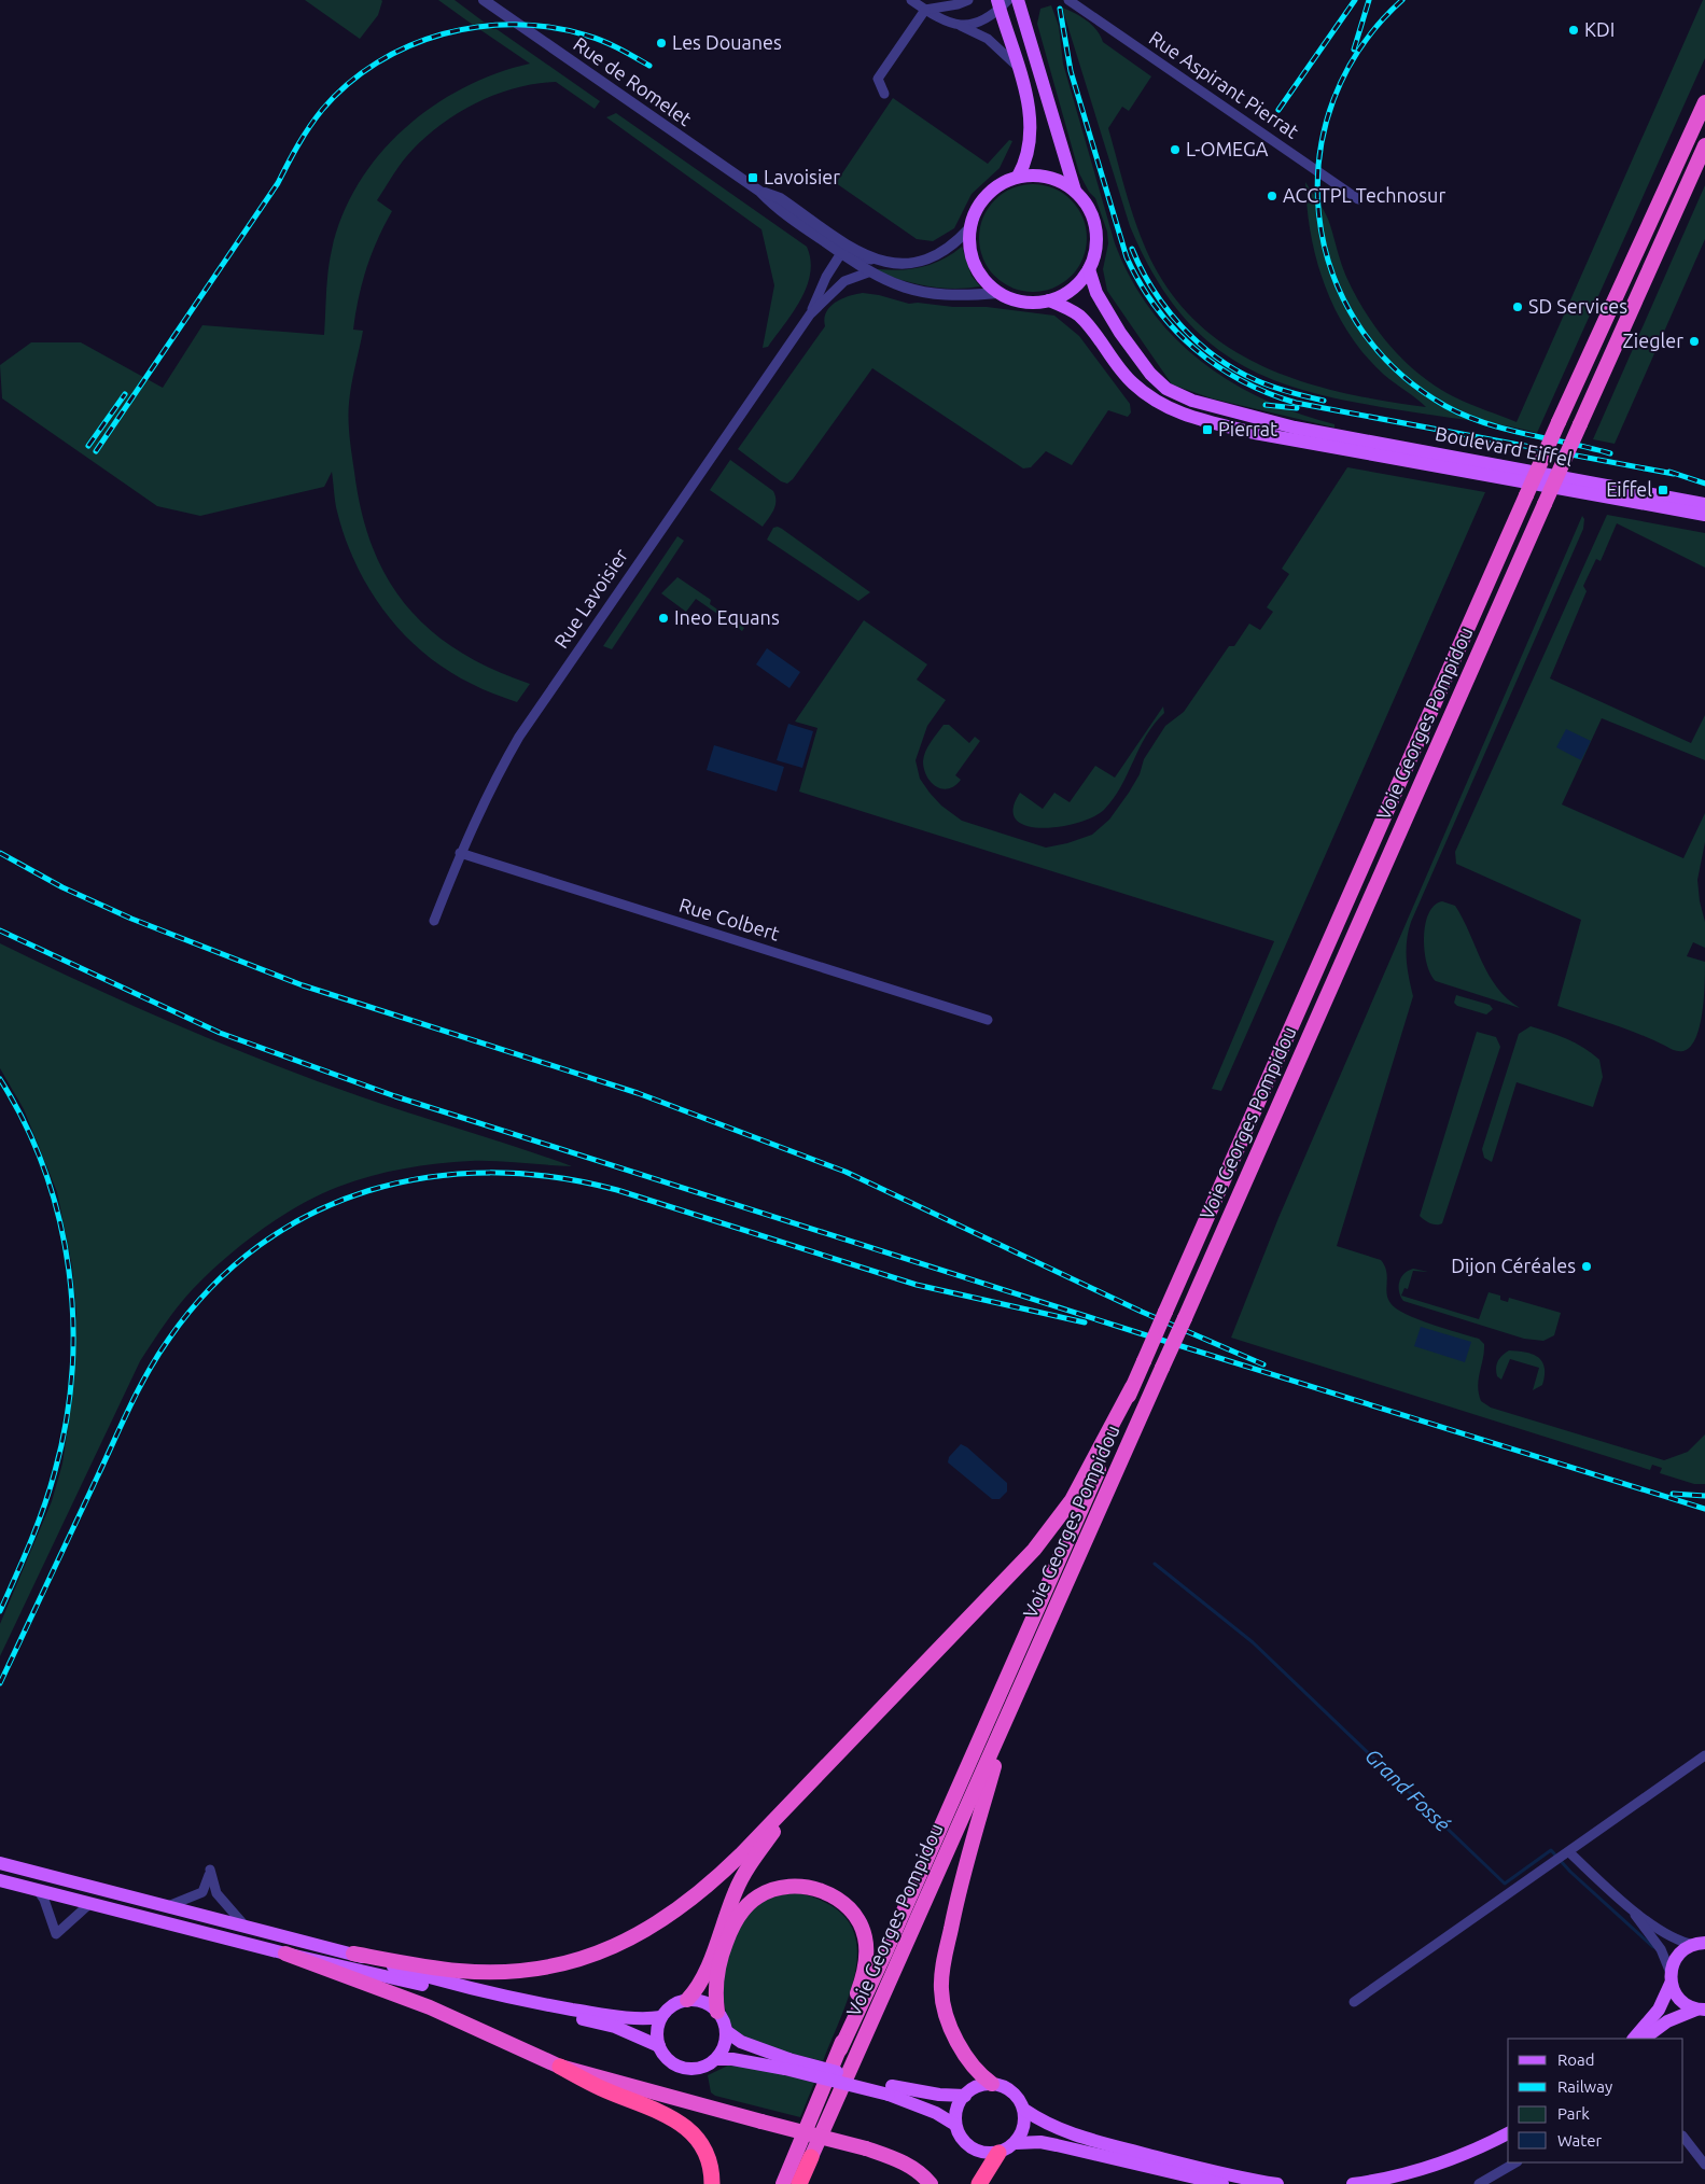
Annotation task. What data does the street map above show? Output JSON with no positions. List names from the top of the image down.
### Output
{
  "streets": {
    "highway": ["Voie Georges Pompidou"],
    "main road": ["Boulevard Eiffel"],
    "street": [
      "Rue de Romelet",
      "Rue Aspirant Pierrat",
      "Rue Lavoisier",
      "Rue Colbert"
    ]
  },
  "crossings": [
    ["Rue de Romelet", "Boulevard Eiffel"],
    ["Rue de Romelet", "Rue Lavoisier"],
    ["Rue Lavoisier", "Rue Colbert"]
  ],
  "water": ["Grand Fossé"],
  "places": {
    "other": [
      "KDI",
      "Les Douanes",
      "L-OMEGA",
      "ACCTPL Technosur",
      "SD Services",
      "Ziegler",
      "Ineo Equans",
      "Dijon Céréales"
    ],
    "transit": ["Lavoisier", "Pierrat", "Eiffel"]
  },
  "legend": [
    "Road",
    "Railway",
    "Park",
    "Water"
  ]
}
